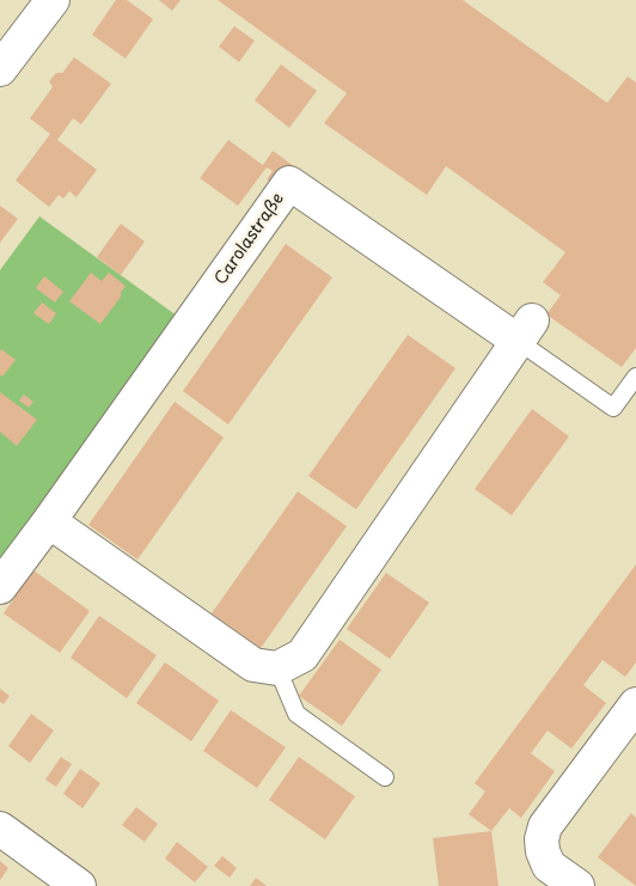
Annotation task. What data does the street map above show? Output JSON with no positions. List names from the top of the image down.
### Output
{
  "streets": {
    "street": ["Carolastraße"]
  }
}
